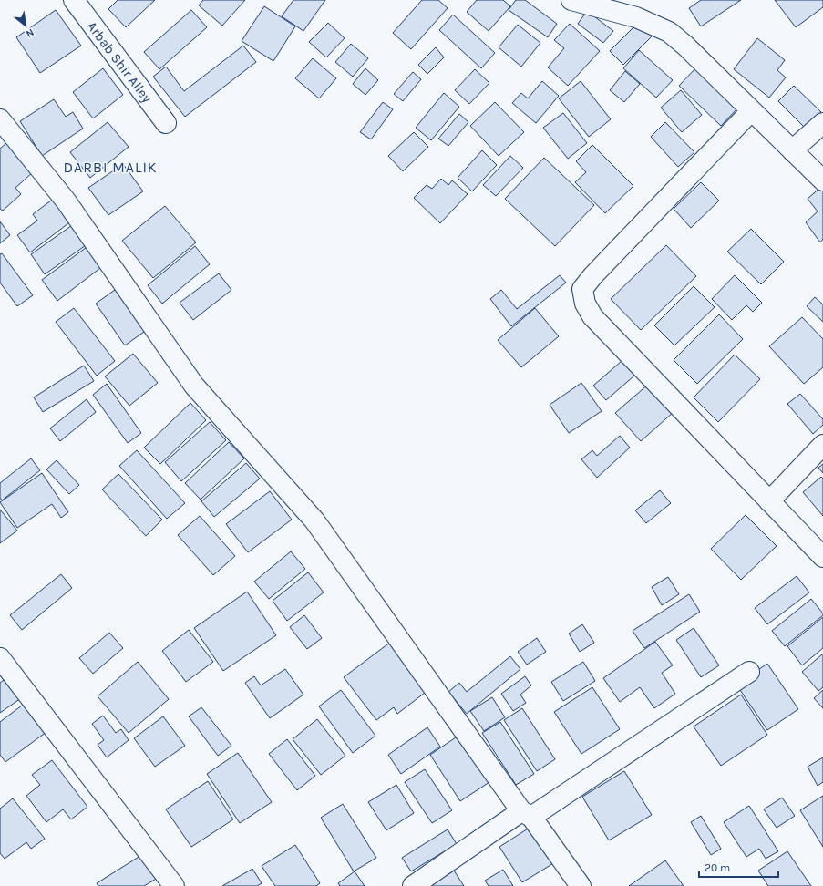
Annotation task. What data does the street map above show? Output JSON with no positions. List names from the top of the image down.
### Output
{
  "streets": {
    "street": ["Arbab Shir Alley"]
  },
  "districts": ["DARBI MALIK"],
  "scale_bar": "20 m",
  "north": "bottom right"
}
